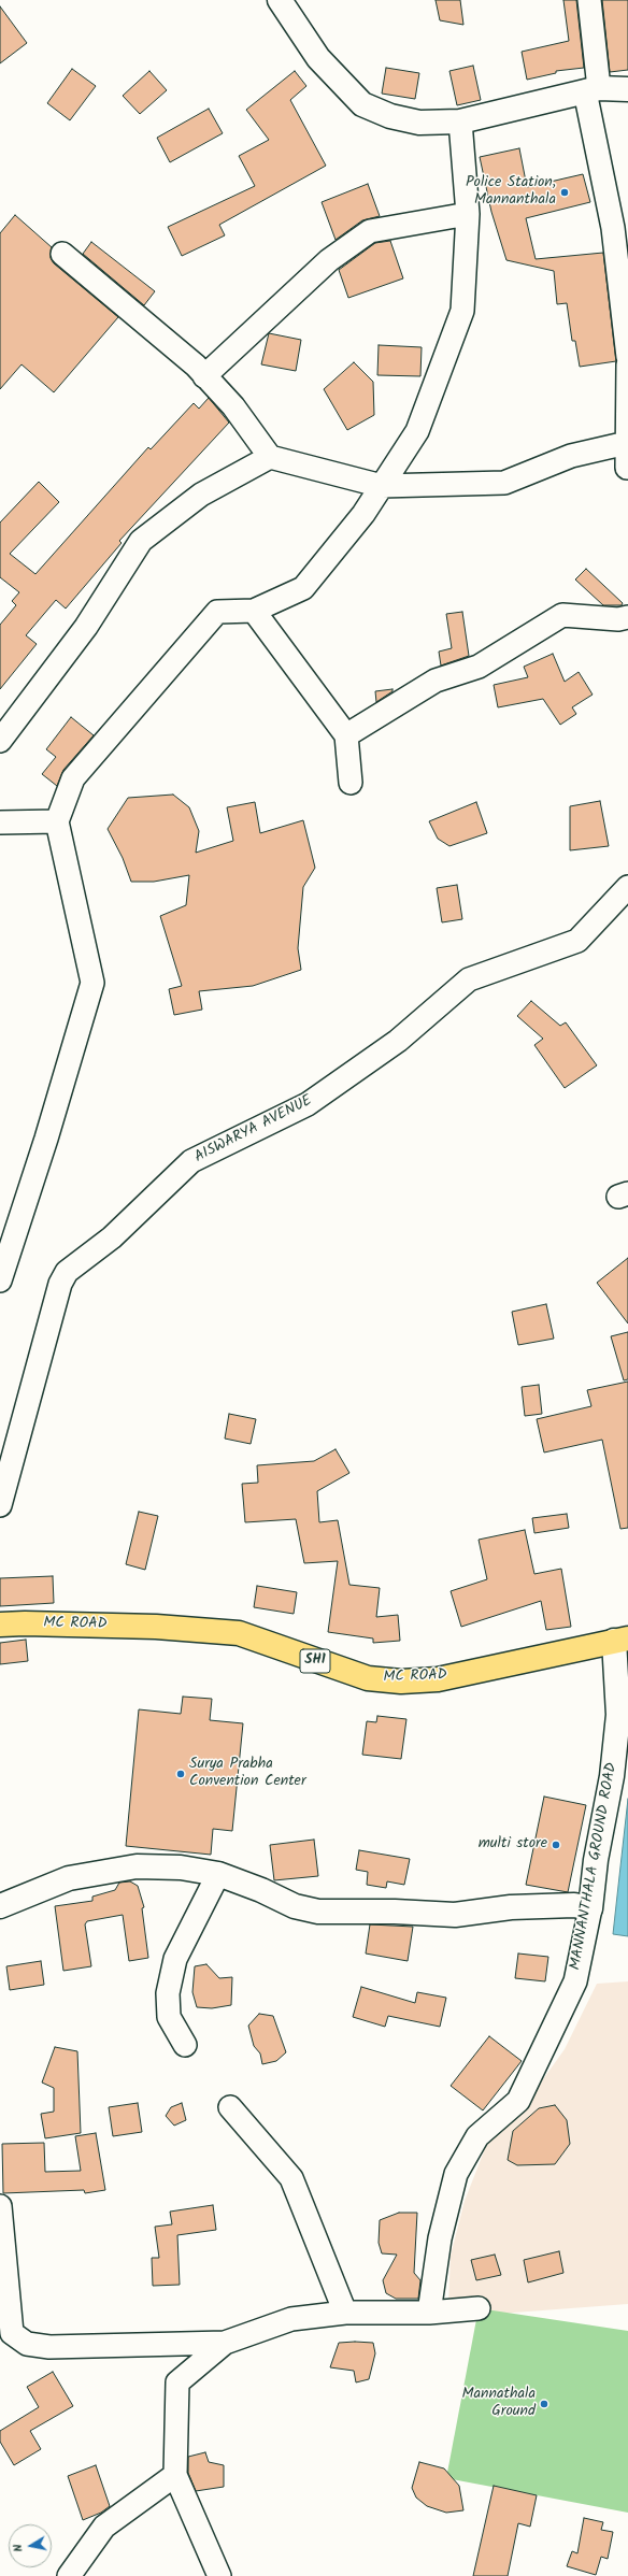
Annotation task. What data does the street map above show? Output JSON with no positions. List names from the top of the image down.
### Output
{
  "streets": {
    "main road": ["MC ROAD", "SH1"],
    "street": ["AISWARYA AVENUE", "MANNANTHALA GROUND ROAD"]
  },
  "crossings": [
    ["MC ROAD", "MANNANTHALA GROUND ROAD"]
  ],
  "places": [
    "Police Station, Mannanthala",
    "Surya Prabha Convention Center",
    "multi store",
    "Mannathala Ground"
  ],
  "north": "left"
}
